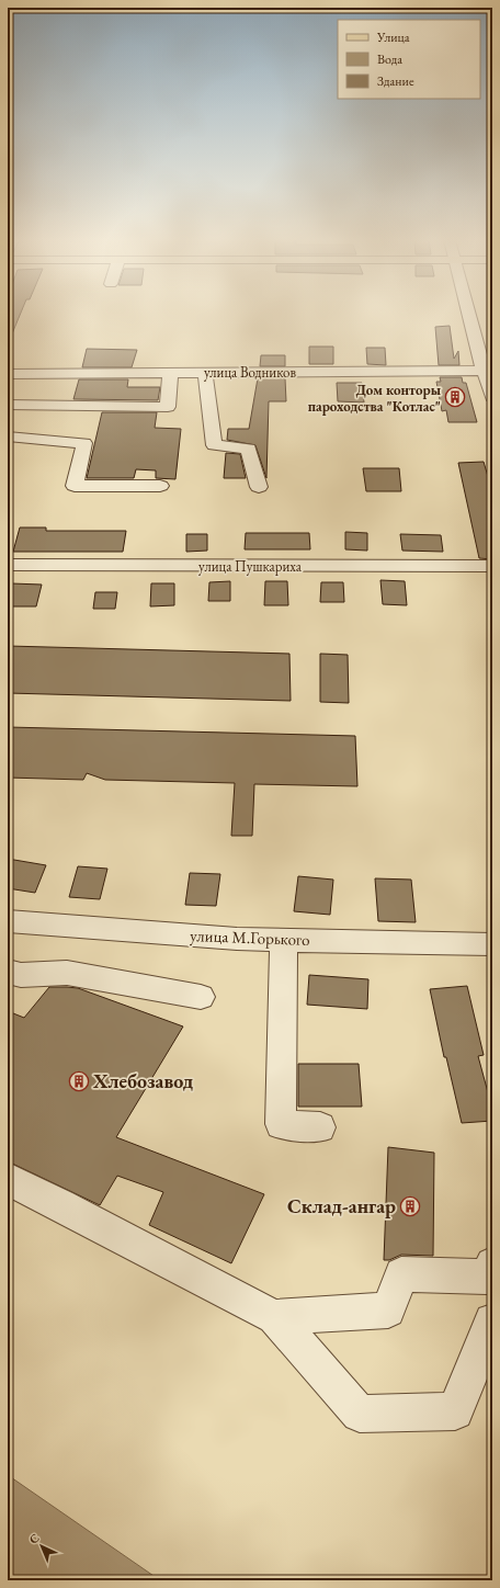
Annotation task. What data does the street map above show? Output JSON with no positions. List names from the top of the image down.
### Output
{
  "streets": {
    "street": ["улица Водников", "улица Пушкариха", "улица М.Горького"]
  },
  "places": {
    "building": ["Дом конторы пароходства \"Котлас\"", "Хлебозавод", "Склад-ангар"]
  },
  "legend": ["Улица", "Вода", "Здание"],
  "north": "top left"
}
